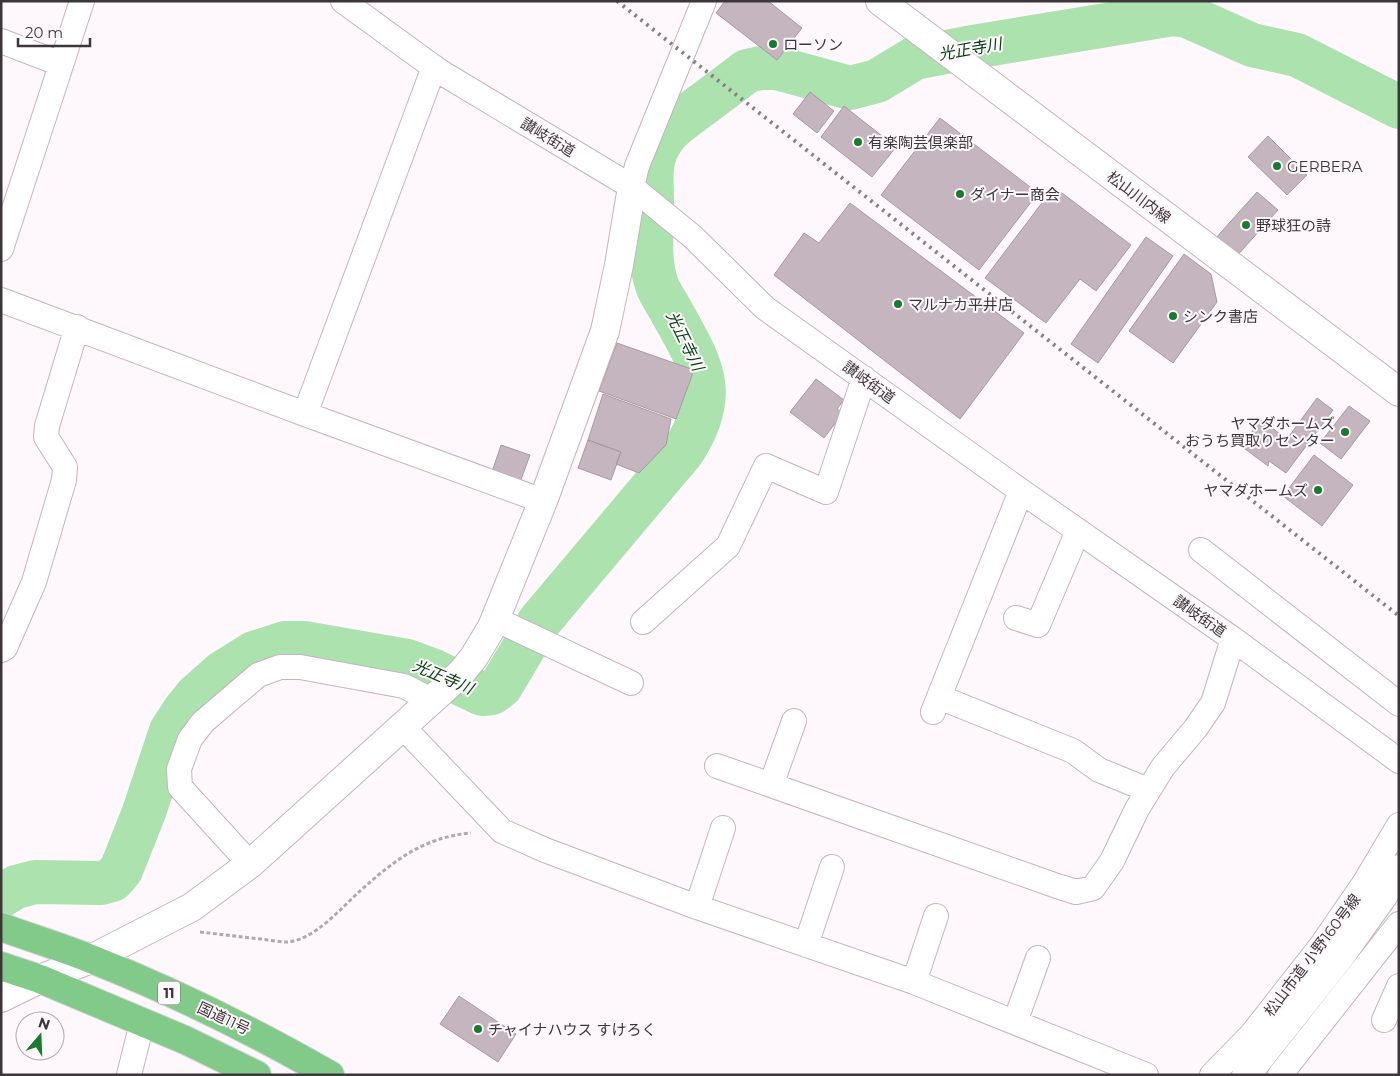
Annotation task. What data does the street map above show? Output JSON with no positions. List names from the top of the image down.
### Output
{
  "streets": {
    "highway": ["11", "国道11号"],
    "street": ["讃岐街道", "松山川内線", "松山市道 小野160号線"]
  },
  "water": ["光正寺川"],
  "places": [
    "ローソン",
    "有楽陶芸倶楽部",
    "GERBERA",
    "ダイナー商会",
    "野球狂の詩",
    "マルナカ平井店",
    "シンク書店",
    "ヤマダホームズ おうち買取りセンター",
    "ヤマダホームズ",
    "チャイナハウス すけろく"
  ],
  "scale_bar": "20 m",
  "north": "top"
}
